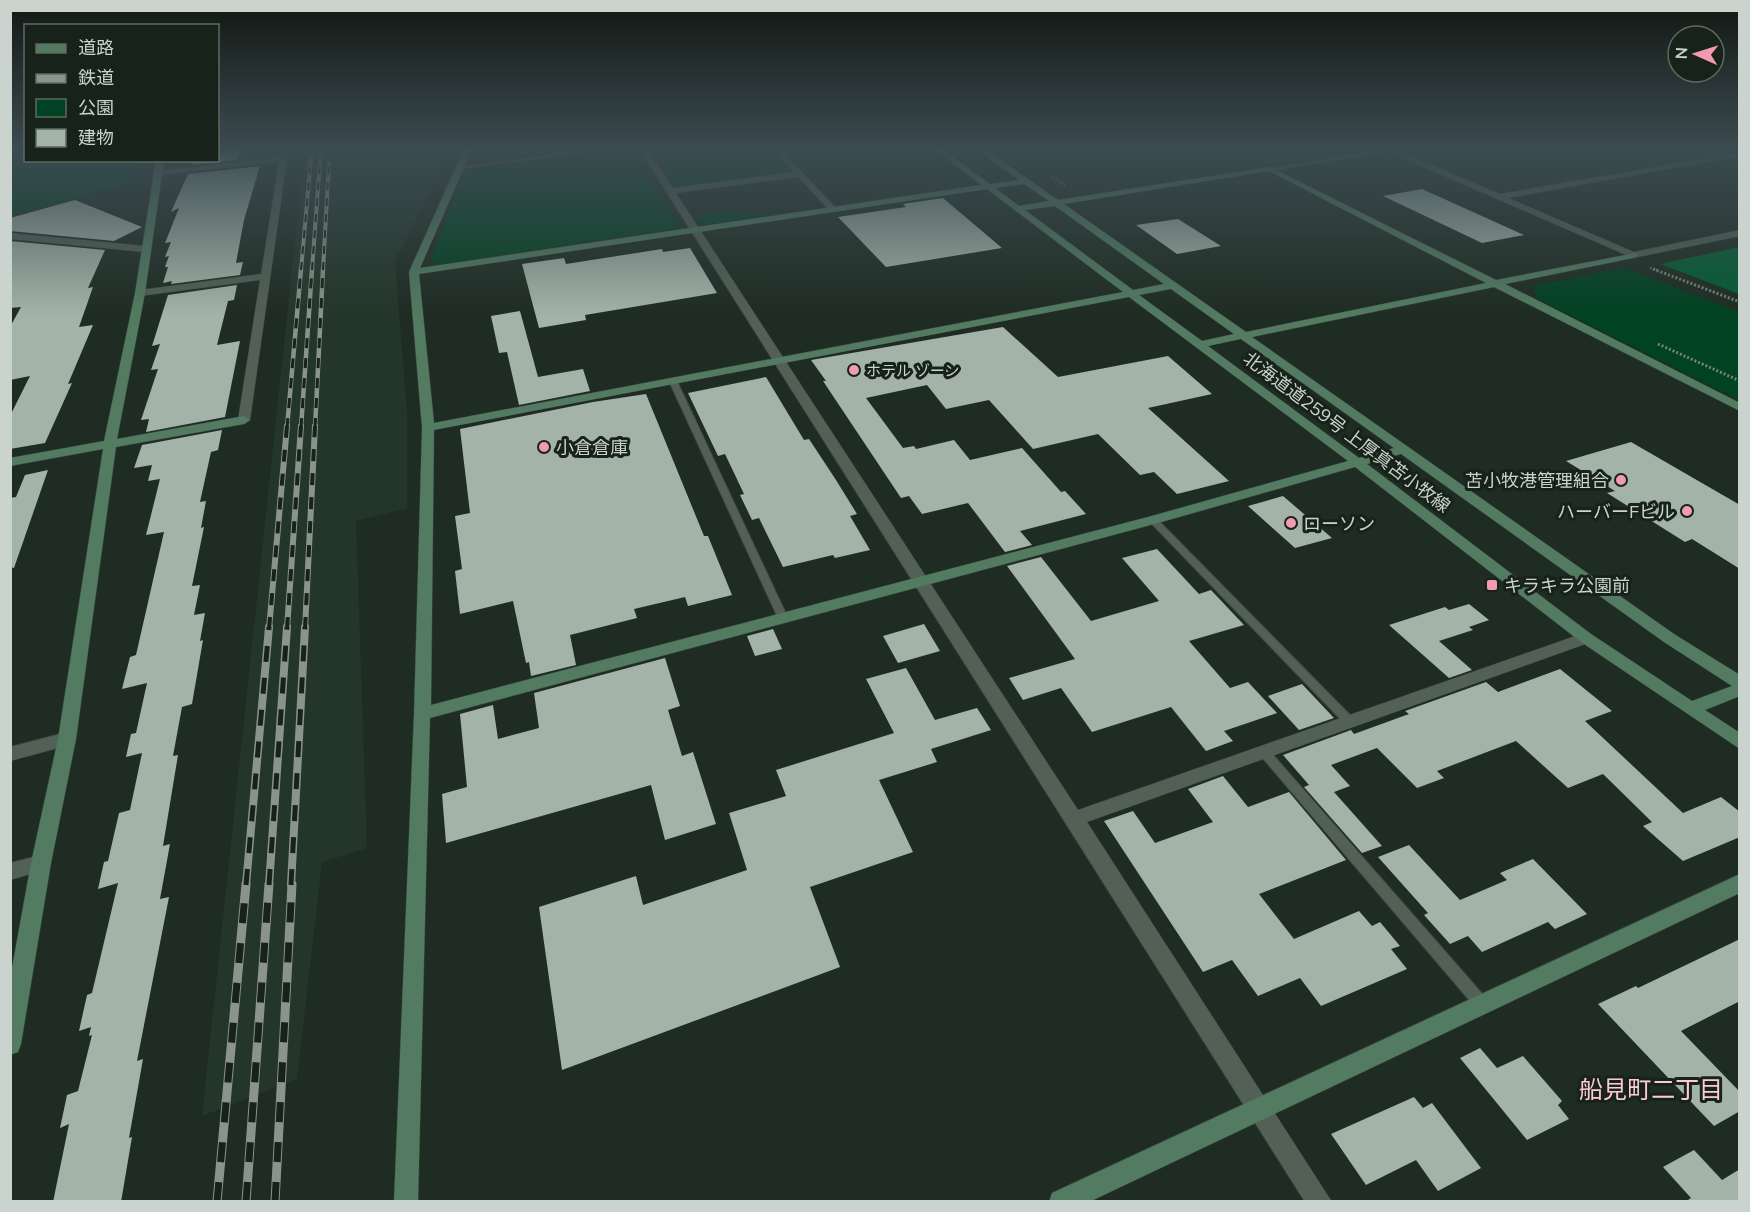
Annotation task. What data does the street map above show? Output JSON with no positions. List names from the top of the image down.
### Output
{
  "streets": {
    "street": ["北海道道259号 上厚真苫小牧線"]
  },
  "districts": ["船見町二丁目"],
  "places": {
    "other": [
      "ホテル ゾーン",
      "小倉倉庫",
      "苫小牧港管理組合",
      "ハーバーFビル",
      "ローソン"
    ],
    "transit": ["キラキラ公園前"]
  },
  "legend": [
    "道路",
    "鉄道",
    "公園",
    "建物"
  ],
  "north": "left"
}
